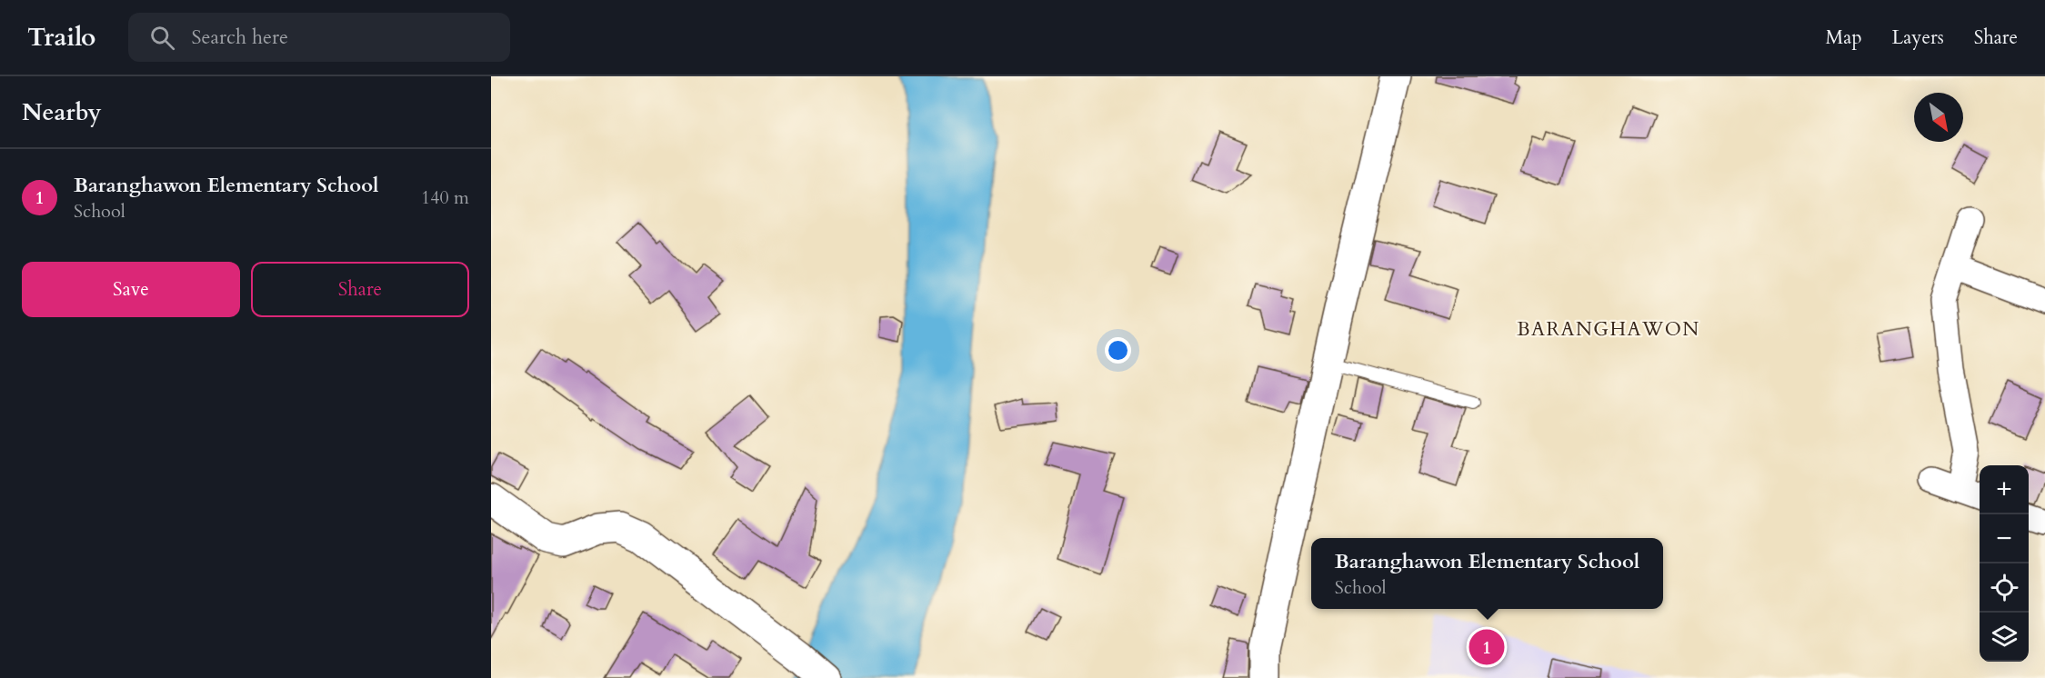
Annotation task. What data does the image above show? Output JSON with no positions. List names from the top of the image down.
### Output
{
  "districts": ["BARANGHAWON"],
  "north": "bottom right",
  "page": {
    "header": "Trailo",
    "search": "Search here",
    "nav": ["Map", "Layers", "Share"],
    "heading": "Nearby",
    "list": [
      {
        "mark": "1",
        "name": "Baranghawon Elementary School",
        "note": "School",
        "value": "140 m"
      }
    ],
    "buttons": ["Save", "Share"],
    "map_buttons": ["+", "−"],
    "popup": ["Baranghawon Elementary School", "School"],
    "pins": "1"
  }
}
